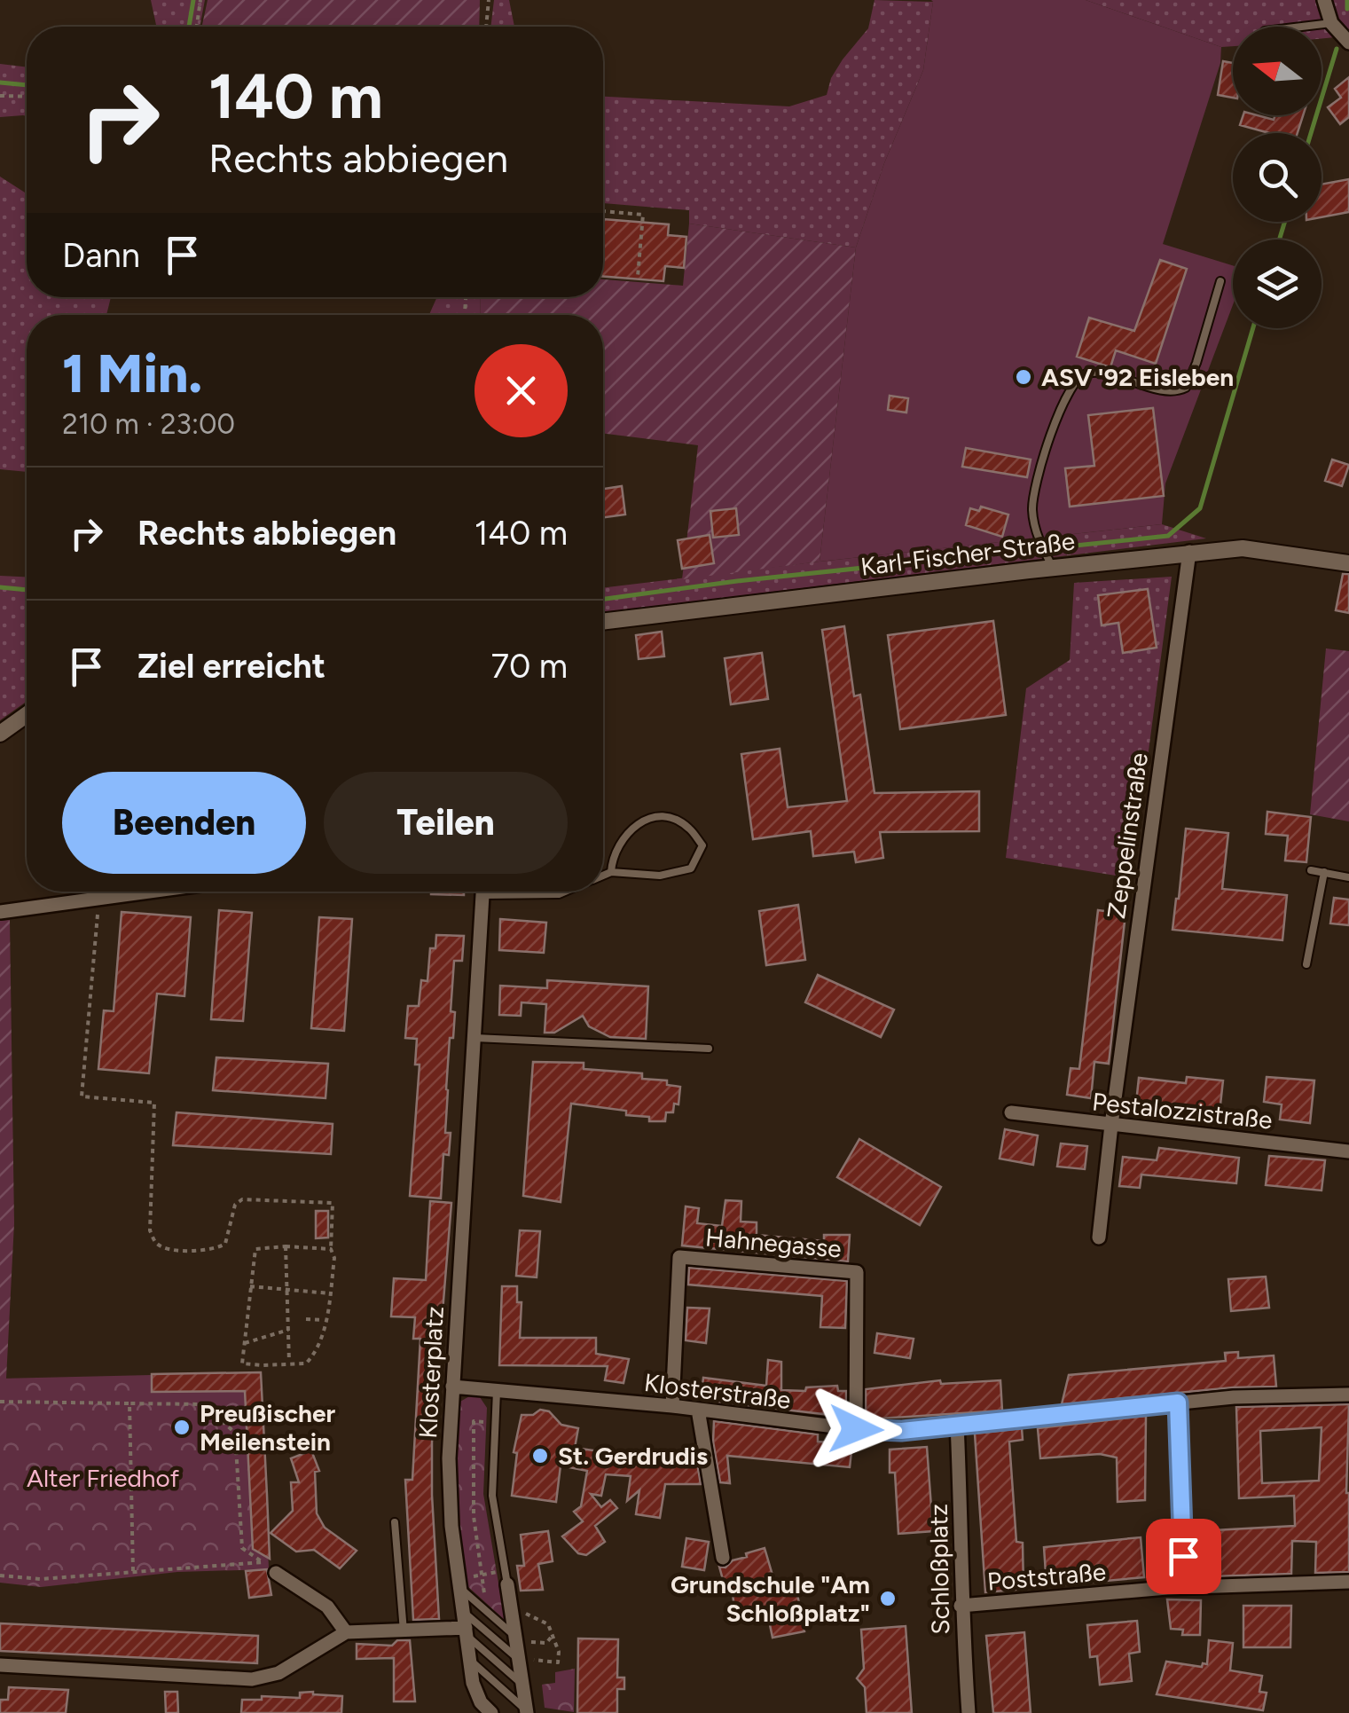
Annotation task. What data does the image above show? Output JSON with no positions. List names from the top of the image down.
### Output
{
  "streets": {
    "street": [
      "Karl-Fischer-Straße",
      "Zeppelinstraße",
      "Pestalozzistraße",
      "Hahnegasse",
      "Klosterplatz",
      "Klosterstraße",
      "Schloßplatz",
      "Poststraße"
    ]
  },
  "crossings": [
    ["Karl-Fischer-Straße", "Zeppelinstraße"],
    ["Zeppelinstraße", "Pestalozzistraße"],
    ["Hahnegasse", "Klosterstraße"],
    ["Klosterplatz", "Klosterstraße"],
    ["Klosterstraße", "Schloßplatz"],
    ["Schloßplatz", "Poststraße"]
  ],
  "parks": ["Alter Friedhof"],
  "places": [
    "ASV '92 Eisleben",
    "Preußischer Meilenstein",
    "St. Gerdrudis",
    "Grundschule \"Am Schloßplatz\""
  ],
  "north": "left",
  "page": {
    "turn": ["140 m", "Rechts abbiegen"],
    "then": "Dann",
    "heading": ["1 Min.", "210 m · 23:00"],
    "list": [
      {
        "name": "Rechts abbiegen",
        "value": "140 m"
      },
      {
        "name": "Ziel erreicht",
        "value": "70 m"
      }
    ],
    "buttons": ["Beenden", "Teilen"]
  }
}
